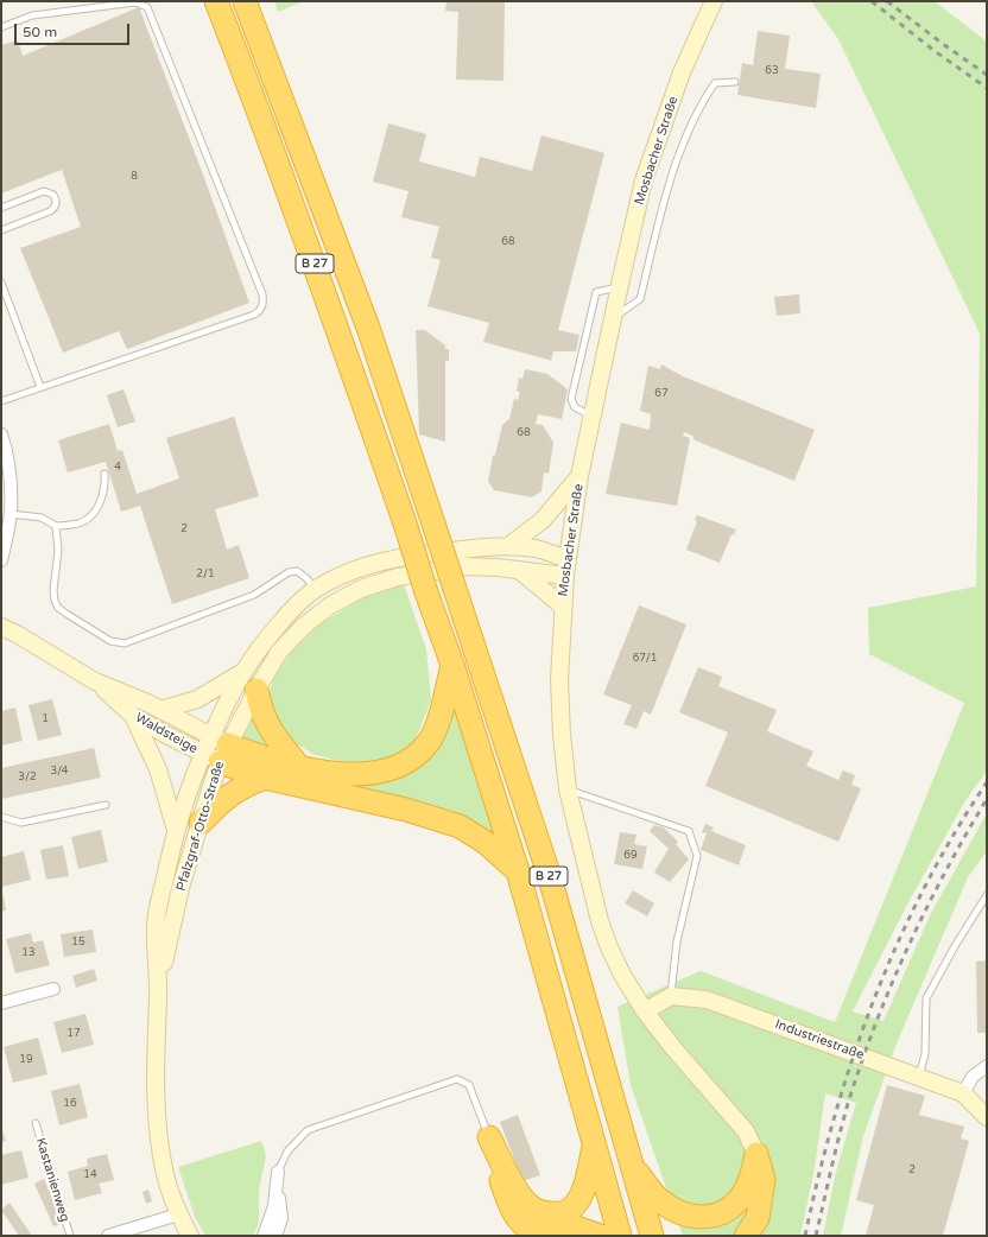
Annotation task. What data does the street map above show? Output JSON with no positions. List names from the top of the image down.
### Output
{
  "streets": {
    "highway": ["B 27"],
    "street": [
      "Mosbacher Straße",
      "Waldsteige",
      "Pfalzgraf-Otto-Straße",
      "Industriestraße"
    ],
    "lane": ["Kastanienweg"]
  },
  "crossings": [
    ["Mosbacher Straße", "Pfalzgraf-Otto-Straße"],
    ["Waldsteige", "Pfalzgraf-Otto-Straße"]
  ],
  "house_numbers": [
    "63",
    "8",
    "68",
    "67",
    "68",
    "4",
    "2",
    "2/1",
    "67/1",
    "1",
    "3/4",
    "3/2",
    "69",
    "15",
    "13",
    "17",
    "19",
    "16",
    "2",
    "14"
  ],
  "scale_bar": "50 m"
}
